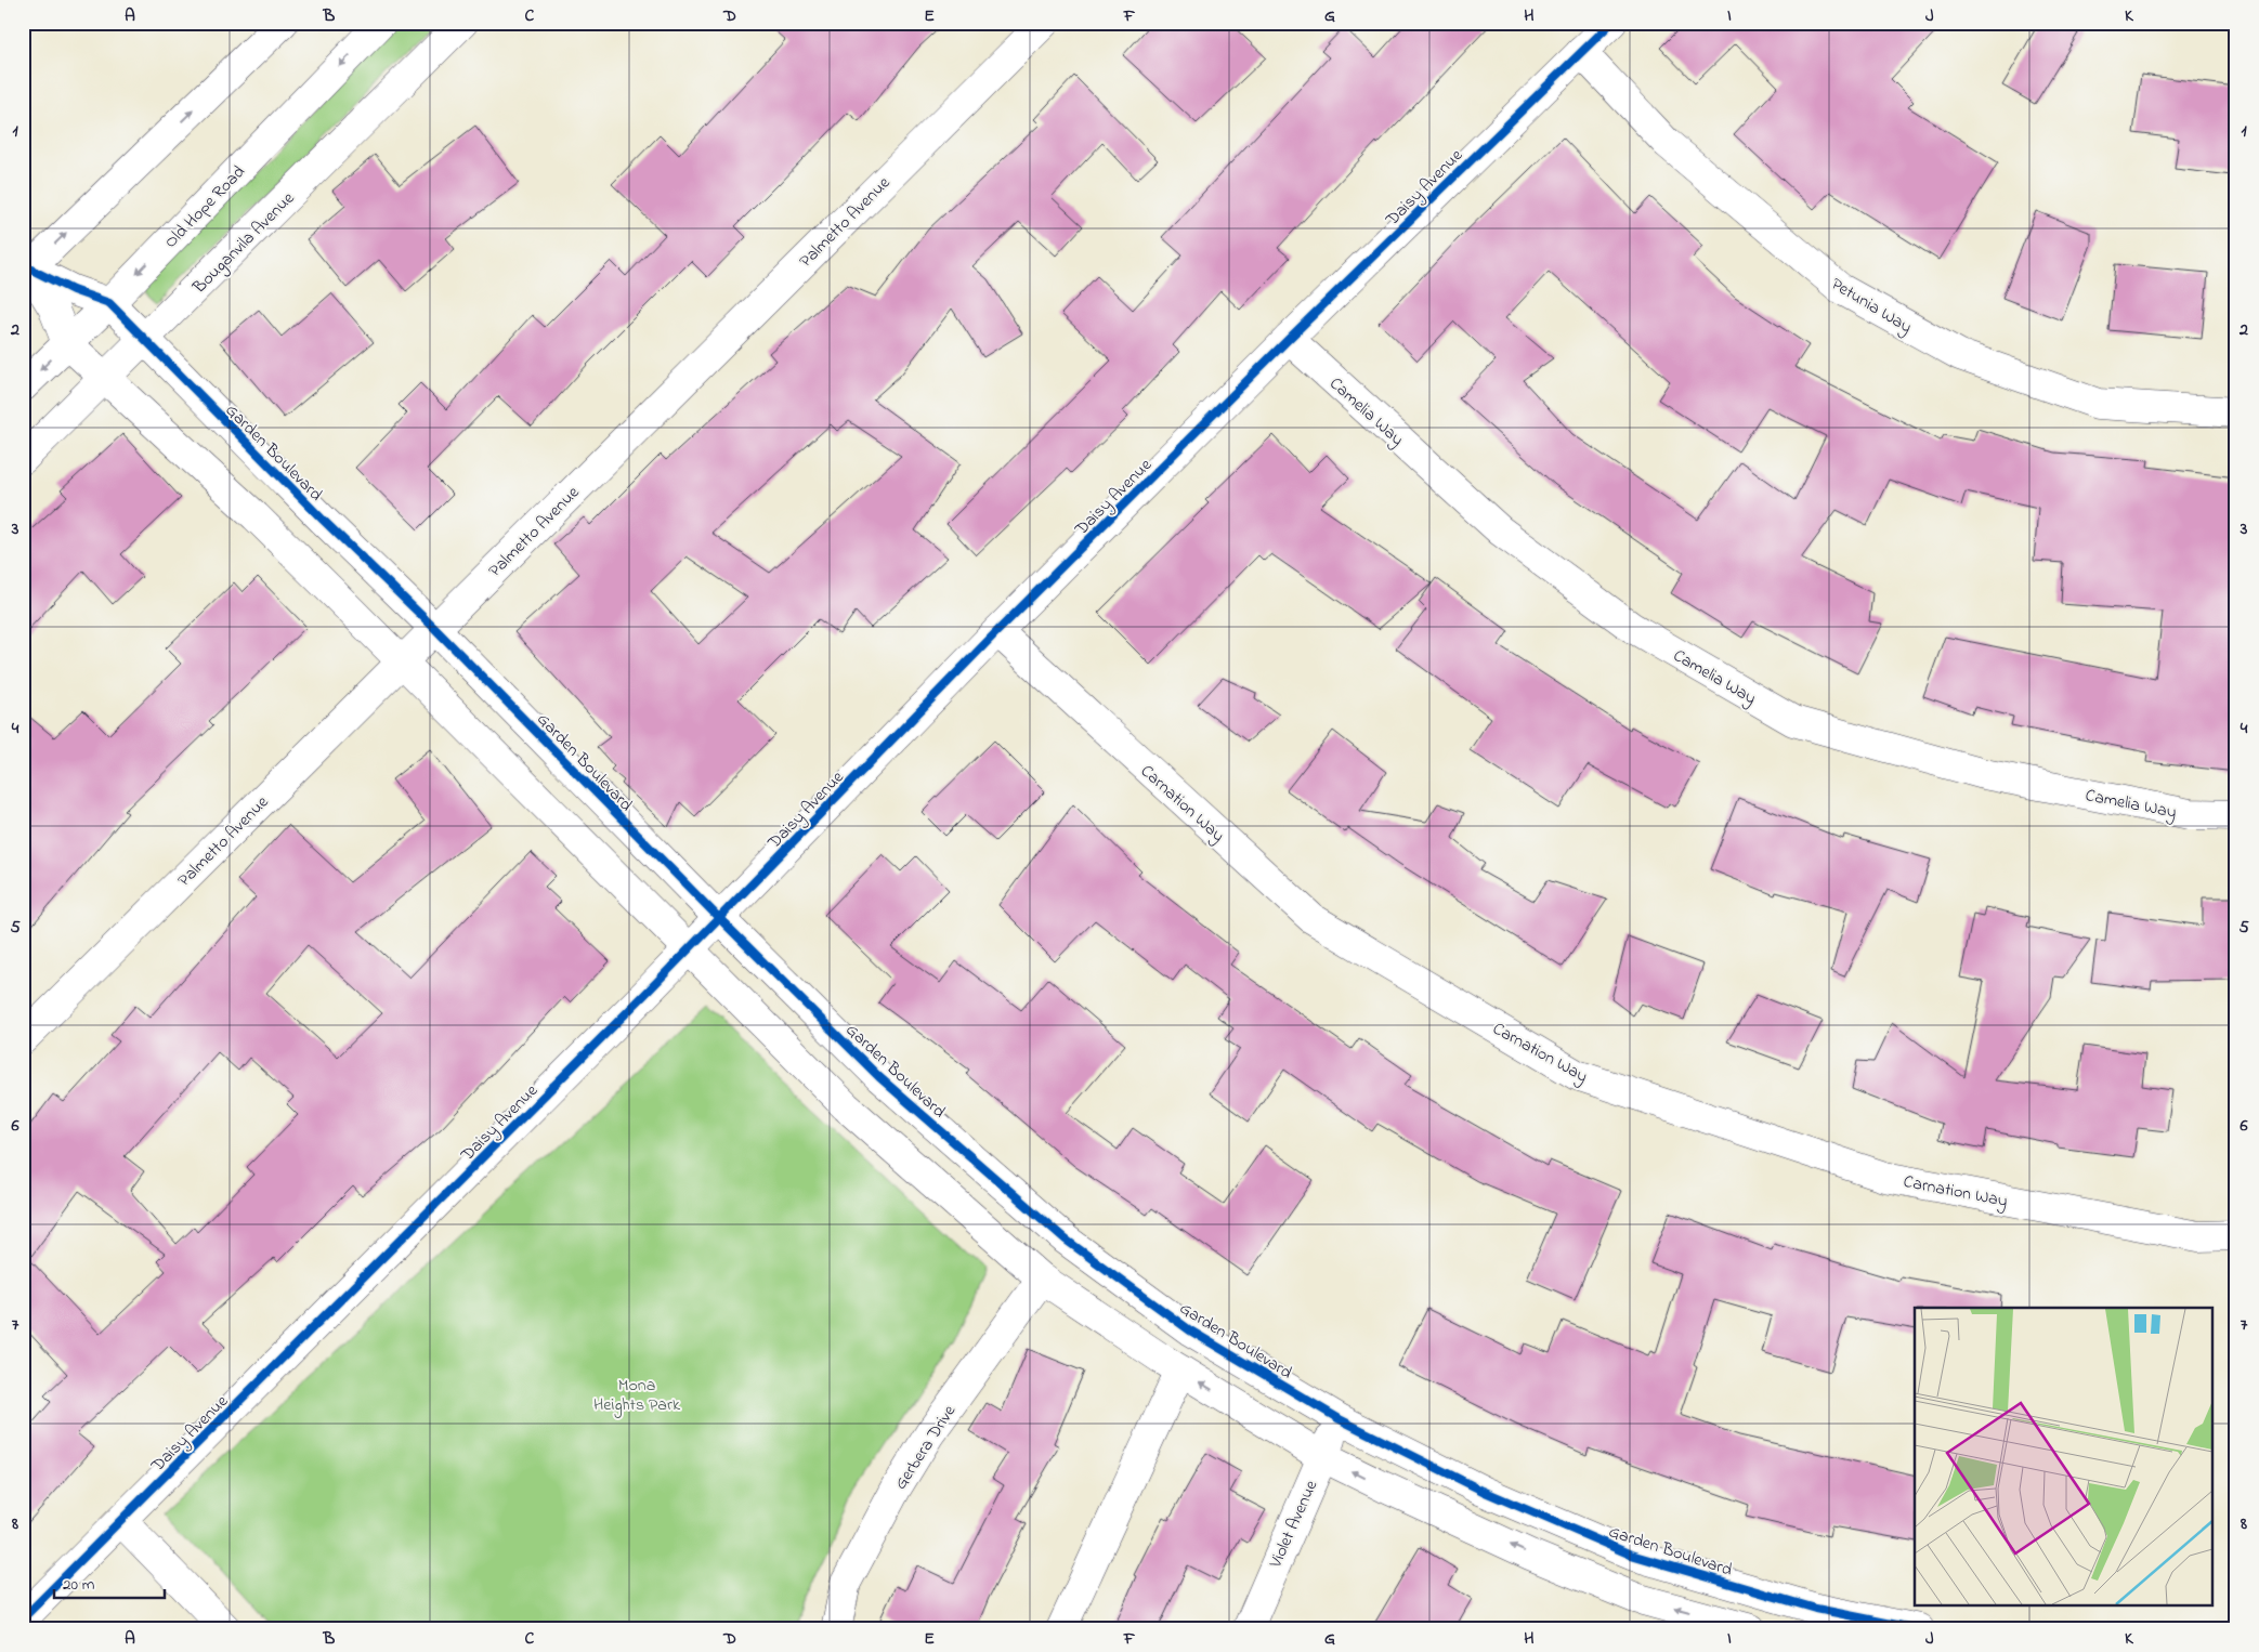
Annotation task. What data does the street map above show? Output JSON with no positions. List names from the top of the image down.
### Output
{
  "streets": {
    "street": [
      "Daisy Avenue",
      "Old Hope Road",
      "Palmetto Avenue",
      "Bouganvila Avenue",
      "Petunia Way",
      "Camelia Way",
      "Garden Boulevard",
      "Carnation Way",
      "Gerbera Drive",
      "Violet Avenue"
    ]
  },
  "crossings": [
    ["Daisy Avenue", "Petunia Way"],
    ["Daisy Avenue", "Camelia Way"],
    ["Daisy Avenue", "Garden Boulevard"],
    ["Daisy Avenue", "Carnation Way"],
    ["Old Hope Road", "Garden Boulevard"],
    ["Palmetto Avenue", "Garden Boulevard"],
    ["Bouganvila Avenue", "Garden Boulevard"],
    ["Garden Boulevard", "Violet Avenue"]
  ],
  "parks": ["Mona Heights Park"],
  "scale_bar": "20 m",
  "grid": {
    "columns": [
      "A",
      "B",
      "C",
      "D",
      "E",
      "F",
      "G",
      "H",
      "I",
      "J",
      "K"
    ],
    "rows": [
      "1",
      "2",
      "3",
      "4",
      "5",
      "6",
      "7",
      "8"
    ]
  }
}
